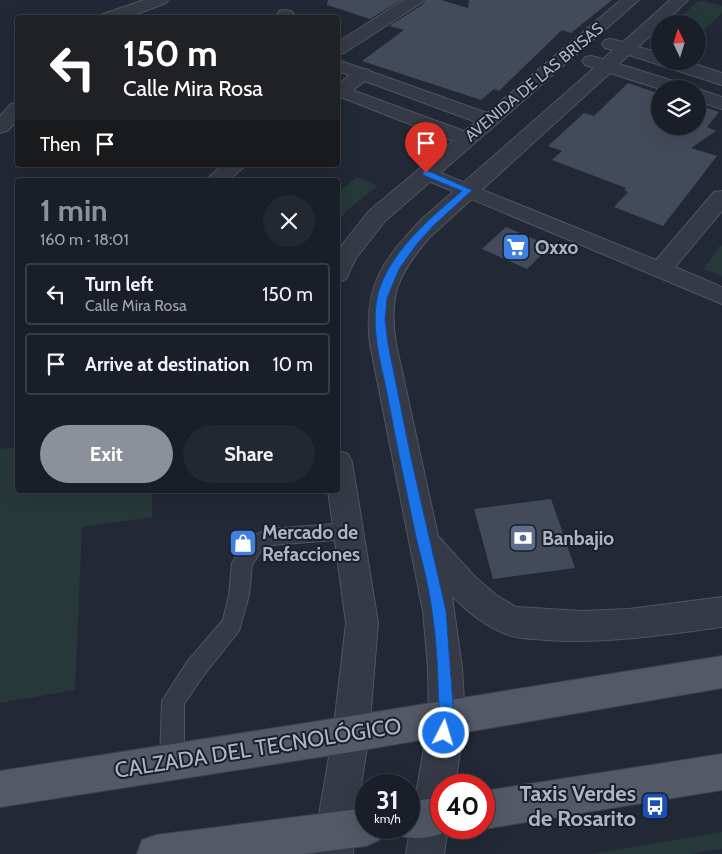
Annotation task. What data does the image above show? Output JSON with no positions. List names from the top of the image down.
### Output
{
  "streets": {
    "main road": ["CALZADA DEL TECNOLÓGICO"],
    "street": ["AVENIDA DE LAS BRISAS"]
  },
  "crossings": [
    ["AVENIDA DE LAS BRISAS", "CALZADA DEL TECNOLÓGICO"]
  ],
  "places": {
    "supermarket": ["Oxxo"],
    "bank": ["Banbajio"],
    "shop": ["Mercado de Refacciones"],
    "bus stop": ["Taxis Verdes de Rosarito"]
  },
  "north": "top",
  "page": {
    "turn": ["150 m", "Calle Mira Rosa"],
    "then": "Then",
    "heading": ["1 min", "160 m · 18:01"],
    "list": [
      {
        "name": "Turn left",
        "note": "Calle Mira Rosa",
        "value": "150 m"
      },
      {
        "name": "Arrive at destination",
        "value": "10 m"
      }
    ],
    "buttons": ["Exit", "Share"],
    "speed": "31 km/h",
    "limit": "40"
  }
}
